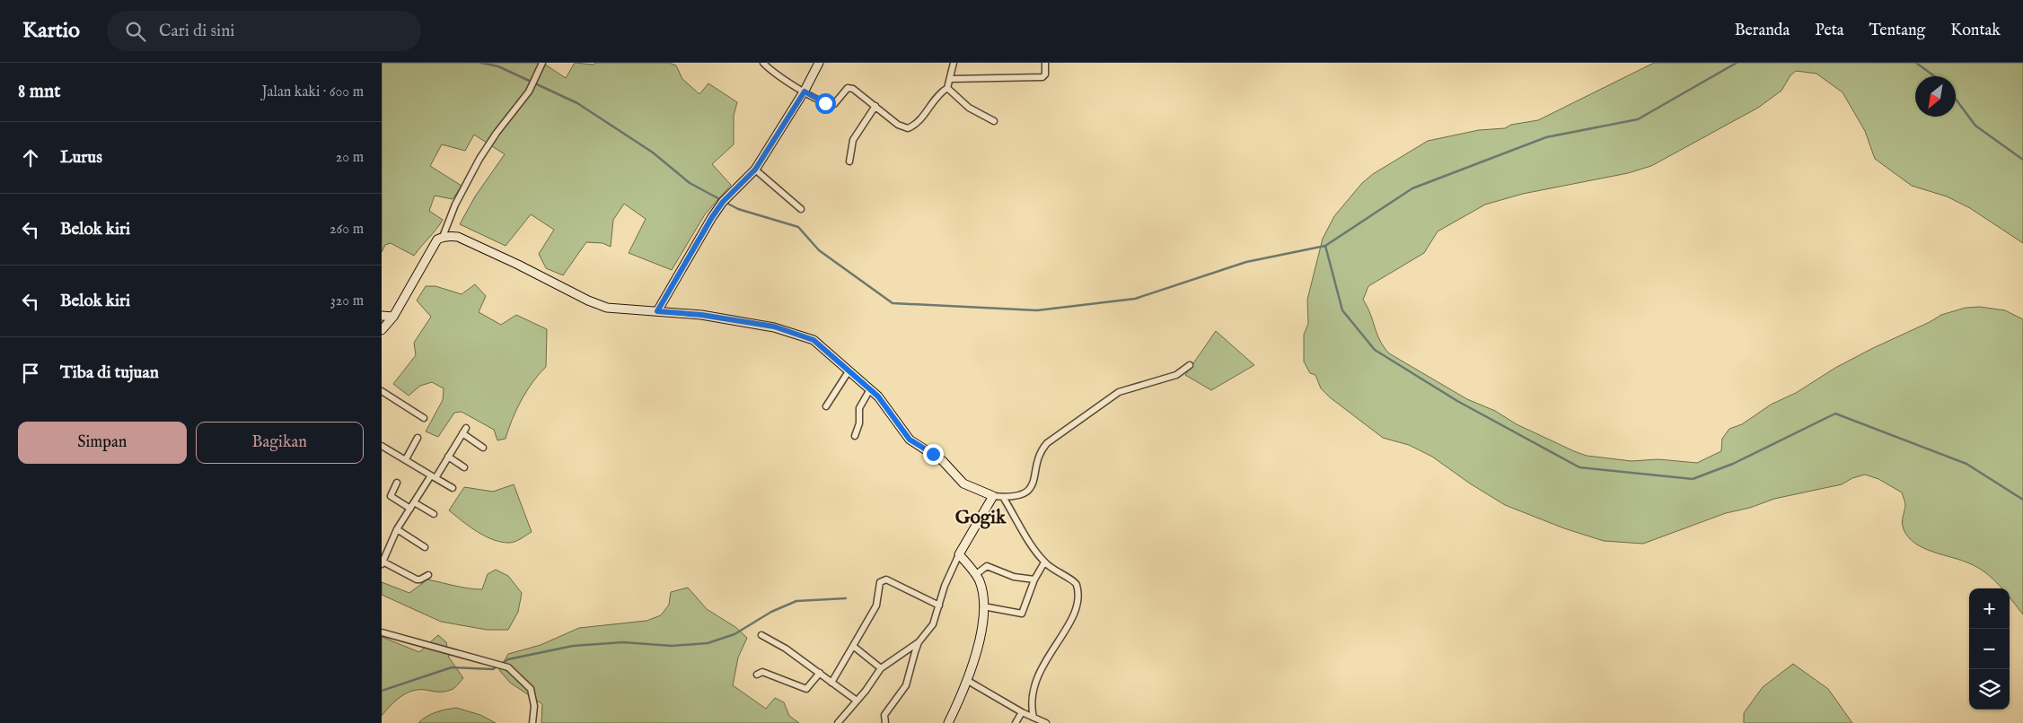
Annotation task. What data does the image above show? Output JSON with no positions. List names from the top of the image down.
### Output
{
  "districts": ["Gogik"],
  "north": "bottom left",
  "page": {
    "header": "Kartio",
    "search": "Cari di sini",
    "nav": [
      "Beranda",
      "Peta",
      "Tentang",
      "Kontak"
    ],
    "heading": ["8 mnt", "Jalan kaki · 600 m"],
    "list": [
      ["Lurus", "20 m"],
      ["Belok kiri", "260 m"],
      ["Belok kiri", "320 m"],
      "Tiba di tujuan"
    ],
    "buttons": ["Simpan", "Bagikan"],
    "map_buttons": ["+", "−"]
  }
}
